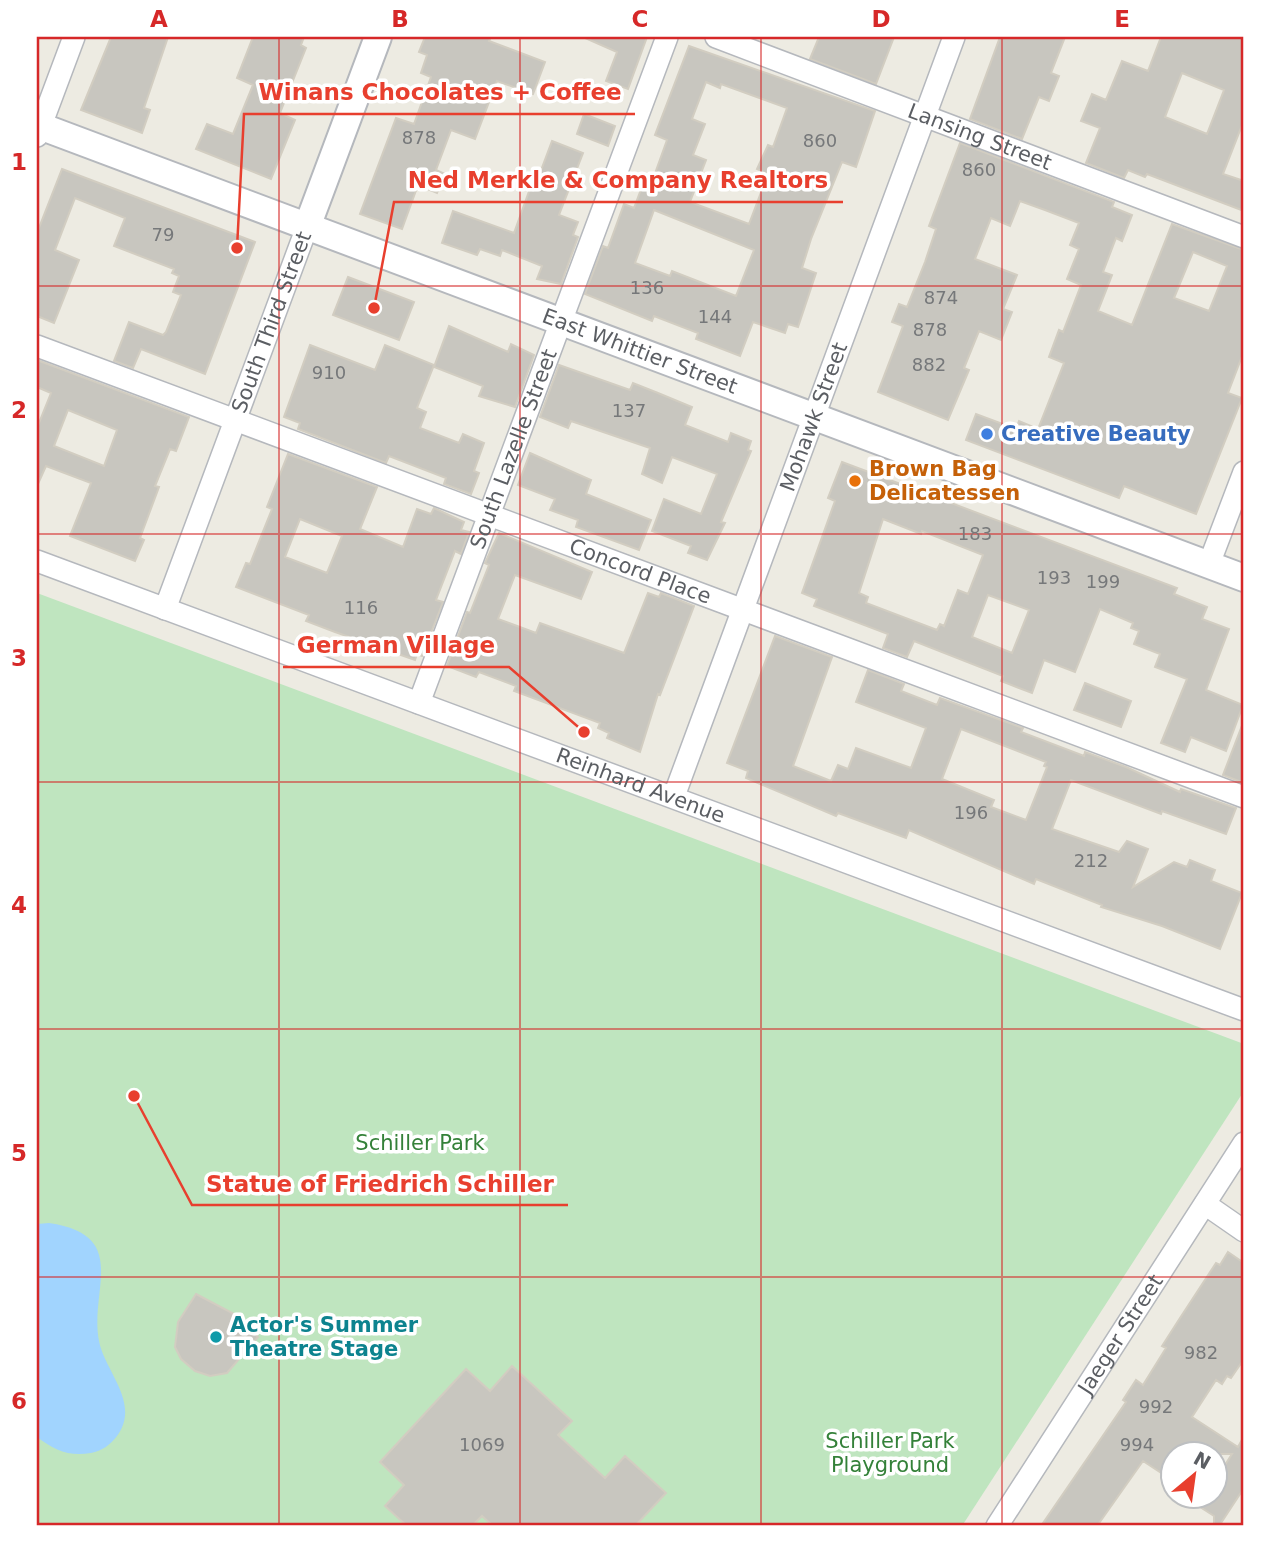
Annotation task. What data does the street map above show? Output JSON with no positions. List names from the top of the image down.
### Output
{
  "streets": {
    "street": [
      "Lansing Street",
      "South Third Street",
      "East Whittier Street",
      "Mohawk Street",
      "South Lazelle Street",
      "Concord Place",
      "Reinhard Avenue",
      "Jaeger Street"
    ]
  },
  "crossings": [
    ["Lansing Street", "Mohawk Street"],
    ["South Third Street", "East Whittier Street"],
    ["South Third Street", "Concord Place"],
    ["South Third Street", "Reinhard Avenue"],
    ["East Whittier Street", "Mohawk Street"],
    ["East Whittier Street", "South Lazelle Street"],
    ["Mohawk Street", "Concord Place"],
    ["Mohawk Street", "Reinhard Avenue"],
    ["South Lazelle Street", "Concord Place"],
    ["South Lazelle Street", "Reinhard Avenue"]
  ],
  "parks": ["Schiller Park", "Schiller Park Playground"],
  "places": [
    "Winans Chocolates + Coffee",
    "Ned Merkle & Company Realtors",
    "Creative Beauty",
    "Brown Bag Delicatessen",
    "German Village",
    "Statue of Friedrich Schiller",
    "Actor's Summer Theatre Stage"
  ],
  "house_numbers": [
    "878",
    "860",
    "860",
    "79",
    "136",
    "874",
    "144",
    "878",
    "882",
    "910",
    "137",
    "183",
    "193",
    "199",
    "116",
    "196",
    "212",
    "982",
    "992",
    "1069",
    "994"
  ],
  "north": "top right",
  "grid": {
    "columns": [
      "A",
      "B",
      "C",
      "D",
      "E"
    ],
    "rows": [
      "1",
      "2",
      "3",
      "4",
      "5",
      "6"
    ]
  }
}
